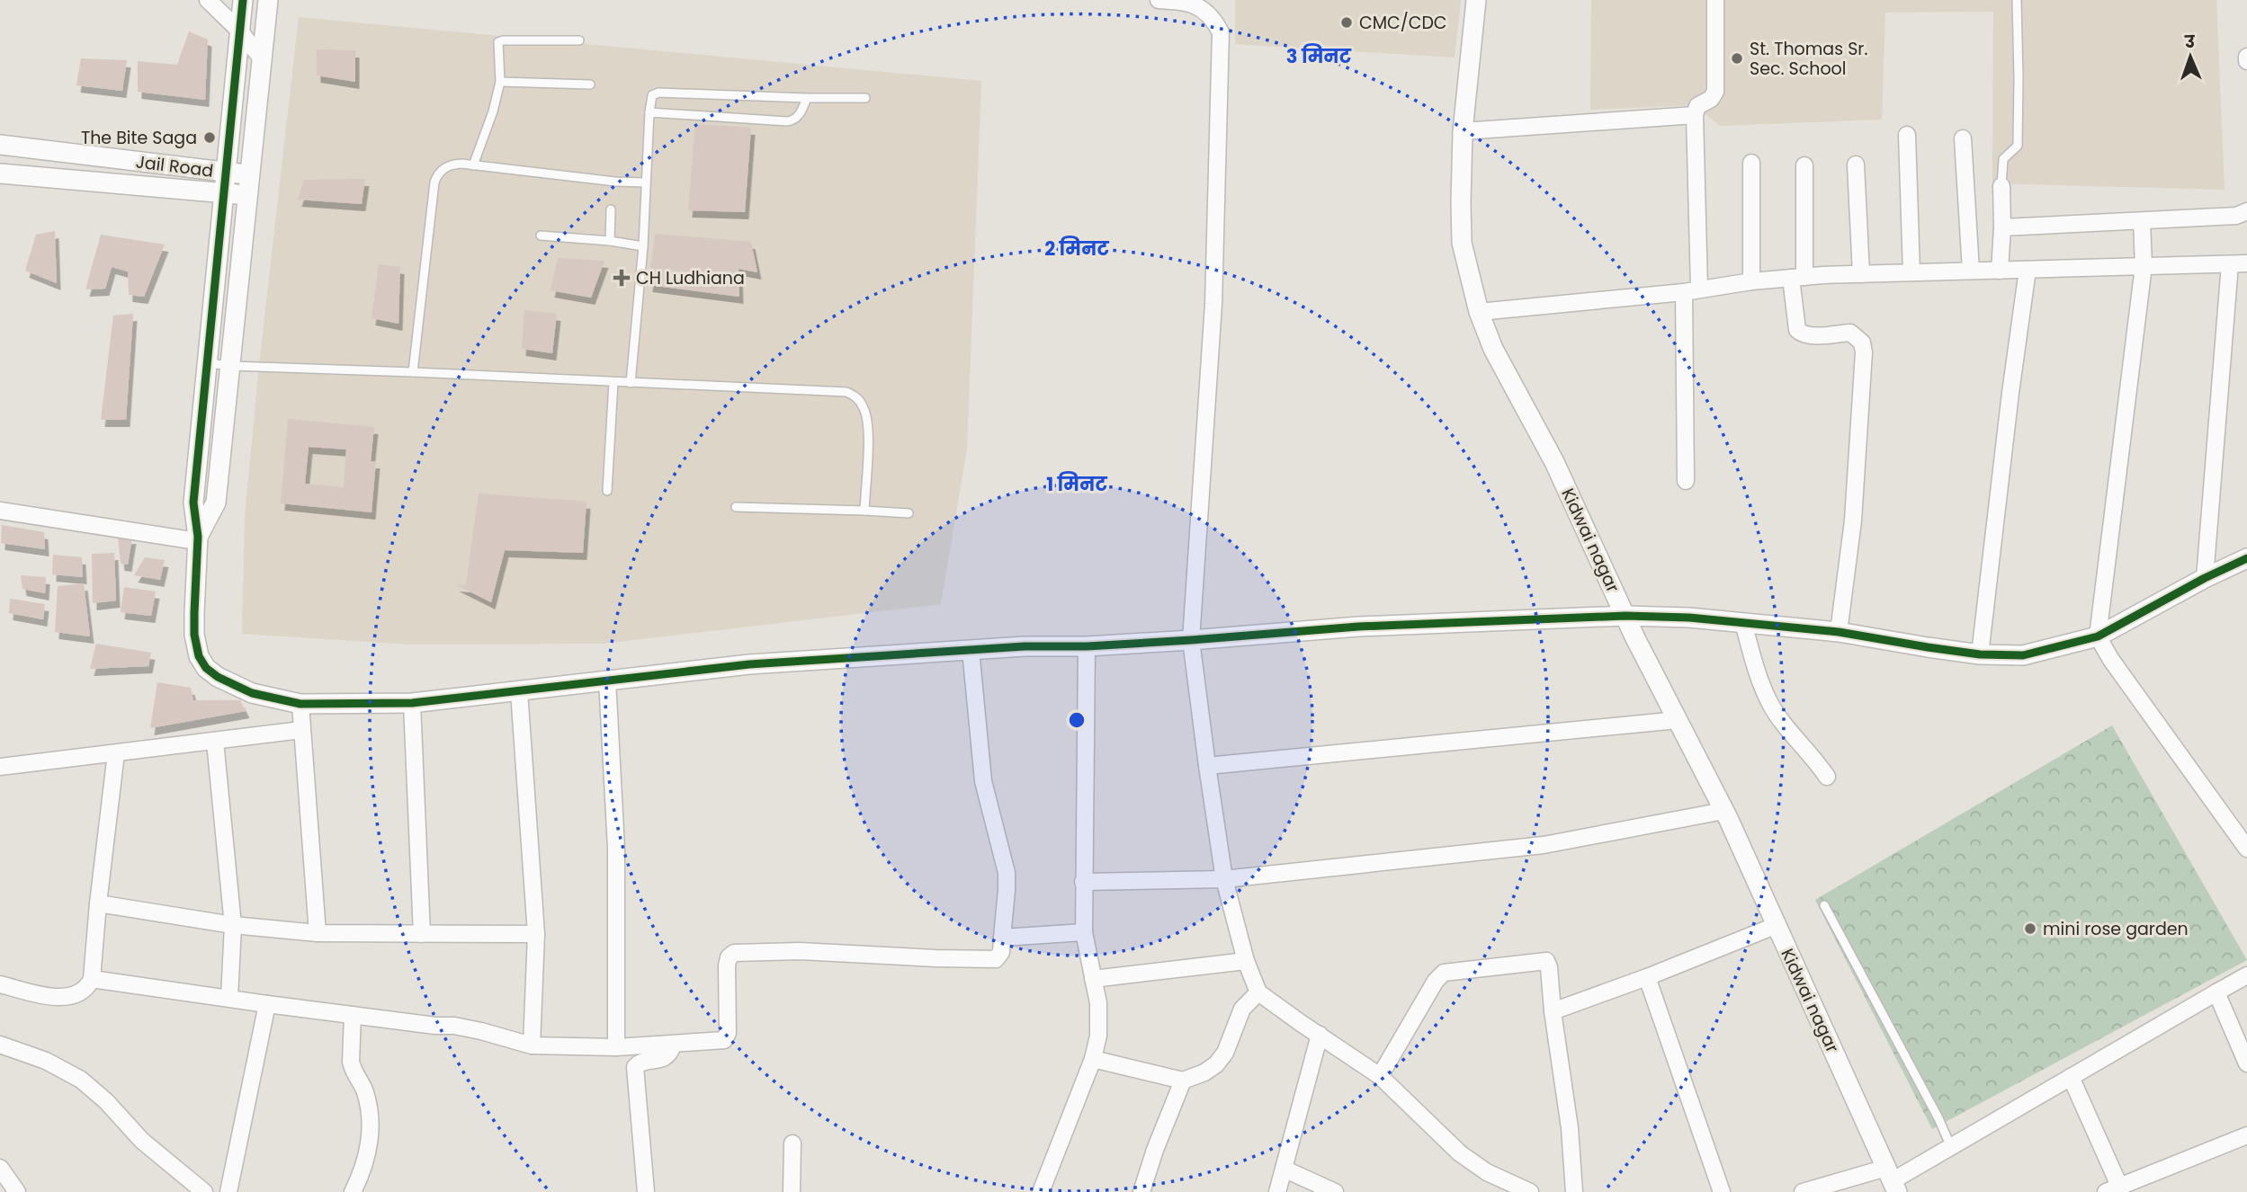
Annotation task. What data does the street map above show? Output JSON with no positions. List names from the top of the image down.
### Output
{
  "streets": {
    "street": ["Jail Road", "Kidwai nagar"]
  },
  "places": {
    "other": [
      "CMC/CDC",
      "St. Thomas Sr. Sec. School",
      "The Bite Saga",
      "mini rose garden"
    ],
    "health": ["CH Ludhiana"]
  },
  "north": "top",
  "rings": ["3 मिनट", "2 मिनट", "1 मिनट"]
}
